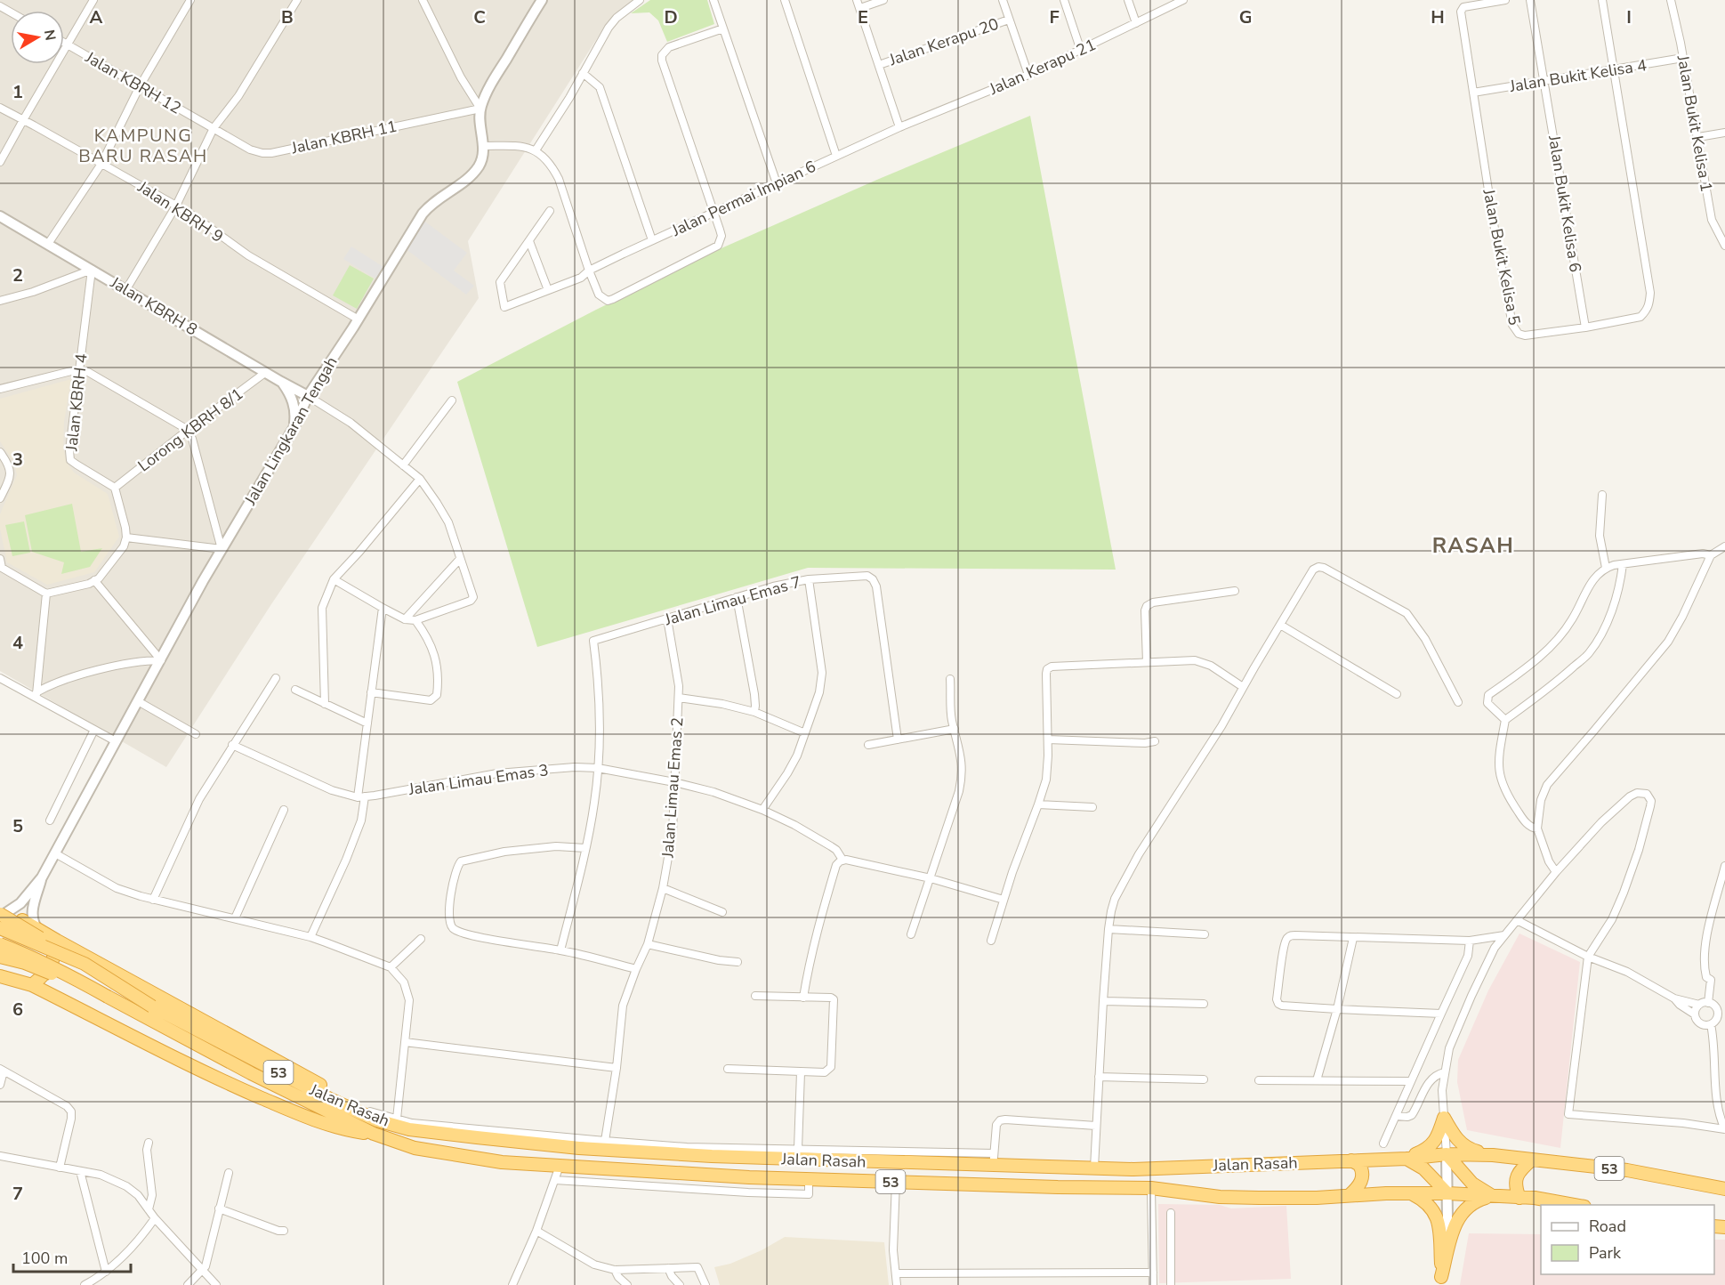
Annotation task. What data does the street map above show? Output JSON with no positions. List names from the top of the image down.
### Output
{
  "streets": {
    "highway": ["53", "Jalan Rasah"],
    "street": [
      "Jalan Kerapu 20",
      "Jalan Kerapu 21",
      "Jalan Bukit Kelisa 4",
      "Jalan KBRH 12",
      "Jalan Bukit Kelisa 1",
      "Jalan KBRH 11",
      "Jalan Permai Impian 6",
      "Jalan Bukit Kelisa 6",
      "Jalan KBRH 9",
      "Jalan Bukit Kelisa 5",
      "Jalan KBRH 8",
      "Jalan KBRH 4",
      "Lorong KBRH 8/1",
      "Jalan Lingkaran Tengah",
      "Jalan Limau Emas 7",
      "Jalan Limau Emas 3",
      "Jalan Limau Emas 2"
    ]
  },
  "crossings": [
    ["Jalan Kerapu 21", "Jalan Permai Impian 6"],
    ["Jalan Bukit Kelisa 4", "Jalan Bukit Kelisa 1"],
    ["Jalan Bukit Kelisa 4", "Jalan Bukit Kelisa 6"],
    ["Jalan Bukit Kelisa 4", "Jalan Bukit Kelisa 5"],
    ["Jalan KBRH 12", "Jalan KBRH 11"],
    ["Jalan KBRH 11", "Jalan Lingkaran Tengah"],
    ["Jalan Bukit Kelisa 6", "Jalan Bukit Kelisa 5"],
    ["Jalan KBRH 9", "Jalan Lingkaran Tengah"],
    ["Jalan KBRH 8", "Jalan KBRH 4"],
    ["Jalan KBRH 8", "Lorong KBRH 8/1"],
    ["Jalan KBRH 8", "Jalan Lingkaran Tengah"],
    ["Jalan KBRH 4", "Lorong KBRH 8/1"],
    ["Jalan Limau Emas 7", "Jalan Limau Emas 3"],
    ["Jalan Limau Emas 7", "Jalan Limau Emas 2"],
    ["Jalan Limau Emas 3", "Jalan Limau Emas 2"]
  ],
  "districts": ["KAMPUNG BARU RASAH", "RASAH"],
  "legend": ["Road", "Park"],
  "scale_bar": "100 m",
  "north": "right",
  "grid": {
    "columns": [
      "A",
      "B",
      "C",
      "D",
      "E",
      "F",
      "G",
      "H",
      "I"
    ],
    "rows": [
      "1",
      "2",
      "3",
      "4",
      "5",
      "6",
      "7"
    ]
  }
}
